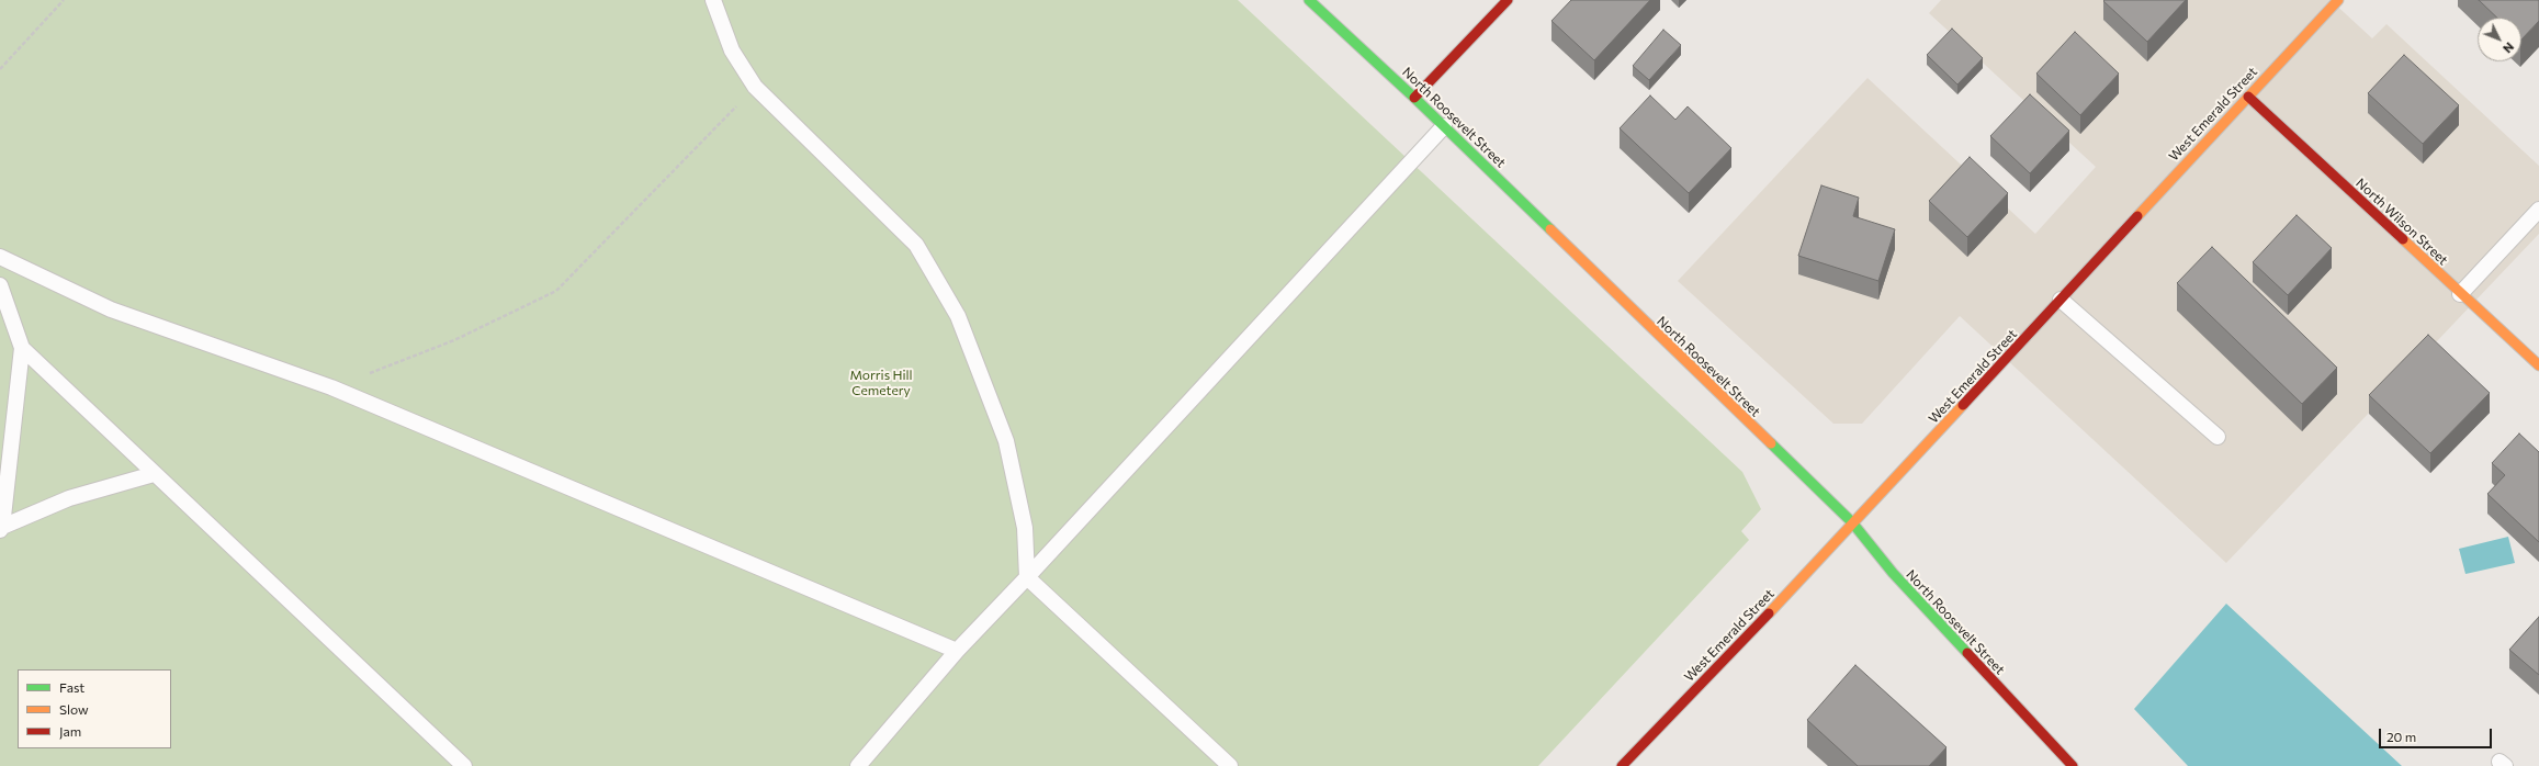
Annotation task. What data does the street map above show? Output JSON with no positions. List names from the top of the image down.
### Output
{
  "streets": {
    "street": ["West Emerald Street", "North Roosevelt Street", "North Wilson Street"]
  },
  "crossings": [
    ["West Emerald Street", "North Roosevelt Street"],
    ["West Emerald Street", "North Wilson Street"]
  ],
  "parks": ["Morris Hill Cemetery"],
  "legend": ["Fast", "Slow", "Jam"],
  "scale_bar": "20 m",
  "north": "bottom right"
}
